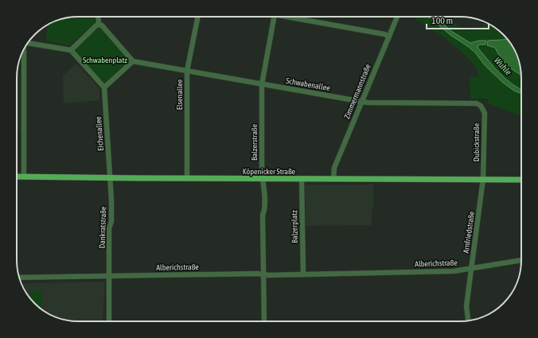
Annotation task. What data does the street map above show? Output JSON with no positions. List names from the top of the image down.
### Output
{
  "streets": {
    "main road": ["Köpenicker Straße"],
    "street": [
      "Schwabenallee",
      "Zimmermannstraße",
      "Elsenallee",
      "Eichenallee",
      "Balzerstraße",
      "Dubickstraße",
      "Balzerplatz",
      "Dankratstraße",
      "Arnfriedstraße",
      "Alberichstraße"
    ]
  },
  "crossings": [
    ["Schwabenallee", "Zimmermannstraße"],
    ["Schwabenallee", "Elsenallee"],
    ["Schwabenallee", "Balzerstraße"],
    ["Schwabenallee", "Dubickstraße"],
    ["Zimmermannstraße", "Köpenicker Straße"],
    ["Elsenallee", "Köpenicker Straße"],
    ["Eichenallee", "Köpenicker Straße"],
    ["Eichenallee", "Dankratstraße"],
    ["Balzerstraße", "Köpenicker Straße"],
    ["Balzerstraße", "Alberichstraße"],
    ["Dubickstraße", "Köpenicker Straße"],
    ["Dubickstraße", "Arnfriedstraße"],
    ["Köpenicker Straße", "Balzerplatz"],
    ["Köpenicker Straße", "Dankratstraße"],
    ["Köpenicker Straße", "Arnfriedstraße"],
    ["Balzerplatz", "Alberichstraße"],
    ["Dankratstraße", "Alberichstraße"],
    ["Arnfriedstraße", "Alberichstraße"]
  ],
  "water": ["Wuhle"],
  "parks": ["Schwabenplatz"],
  "scale_bar": "100 m"
}
